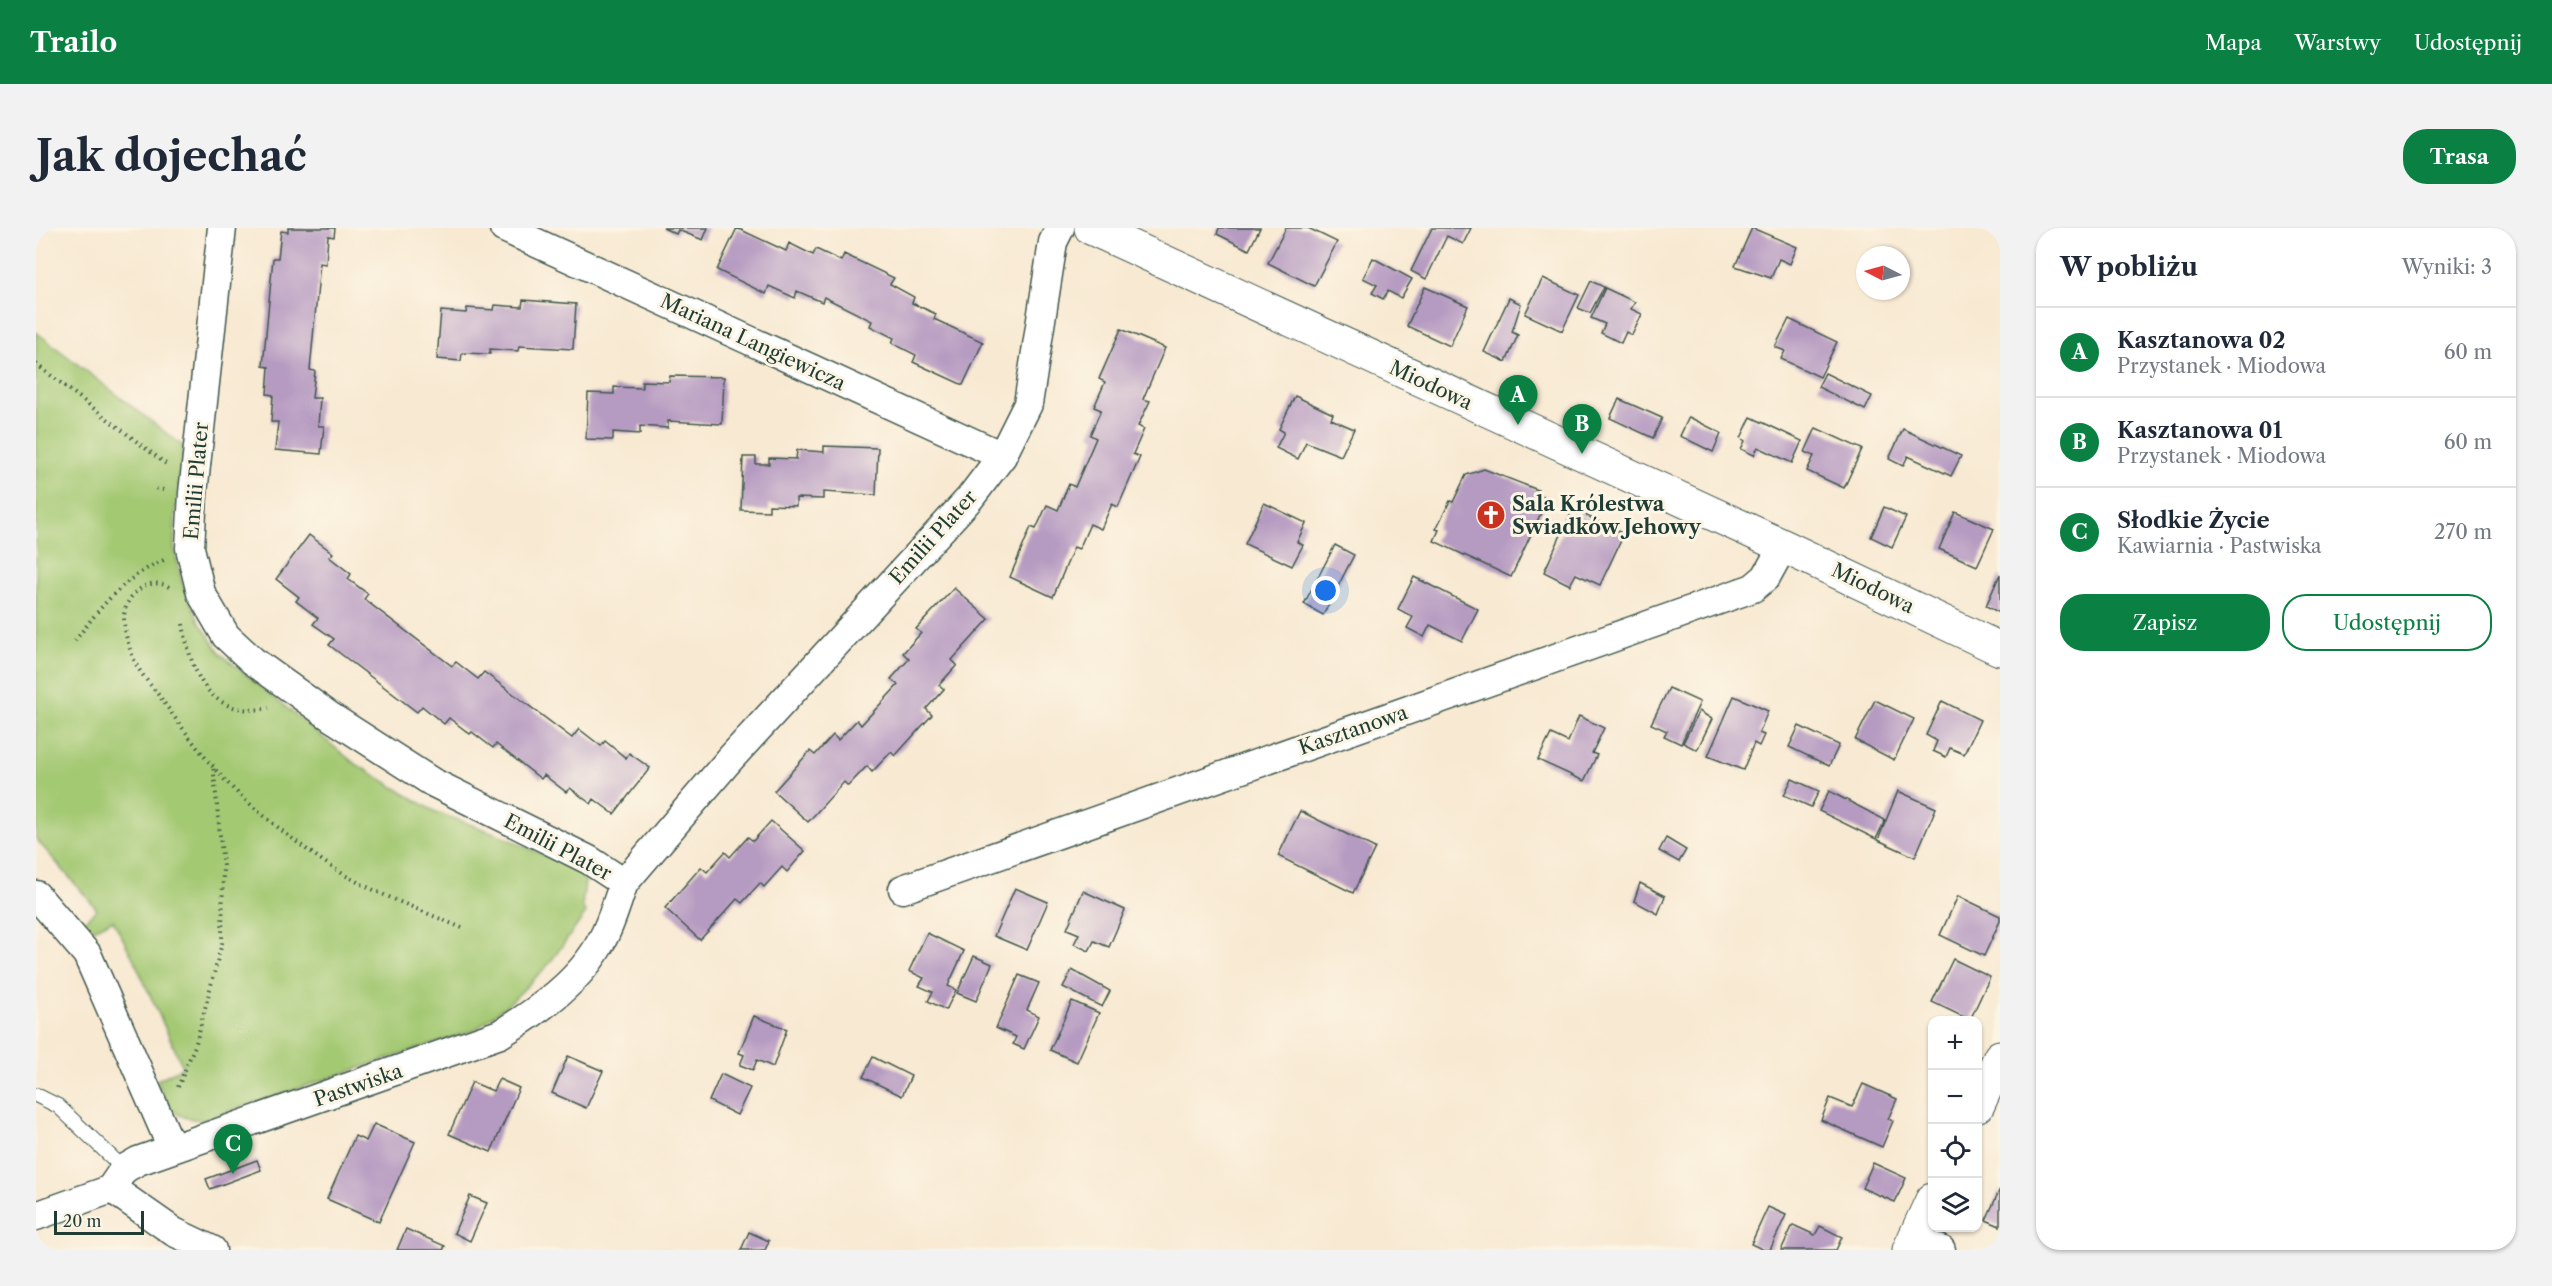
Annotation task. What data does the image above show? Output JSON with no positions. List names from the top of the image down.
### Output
{
  "streets": {
    "street": [
      "Mariana Langiewicza",
      "Miodowa",
      "Emilii Plater",
      "Kasztanowa",
      "Pastwiska"
    ]
  },
  "crossings": [
    ["Mariana Langiewicza", "Emilii Plater"],
    ["Miodowa", "Kasztanowa"],
    ["Emilii Plater", "Pastwiska"]
  ],
  "places": {
    "church": ["Sala Królestwa Swiadków Jehowy"]
  },
  "scale_bar": "20 m",
  "north": "left",
  "page": {
    "header": "Trailo",
    "nav": ["Mapa", "Warstwy", "Udostępnij"],
    "buttons": [
      "Trasa",
      ["Zapisz", "Udostępnij"]
    ],
    "title": "Jak dojechać",
    "heading": ["W pobliżu", "Wyniki: 3"],
    "list": [
      {
        "mark": "A",
        "name": "Kasztanowa 02",
        "note": "Przystanek · Miodowa",
        "value": "60 m"
      },
      {
        "mark": "B",
        "name": "Kasztanowa 01",
        "note": "Przystanek · Miodowa",
        "value": "60 m"
      },
      {
        "mark": "C",
        "name": "Słodkie Życie",
        "note": "Kawiarnia · Pastwiska",
        "value": "270 m"
      }
    ],
    "pins": ["A", "B", "C"],
    "map_buttons": ["+", "−"],
    "scale": "20 m"
  }
}
